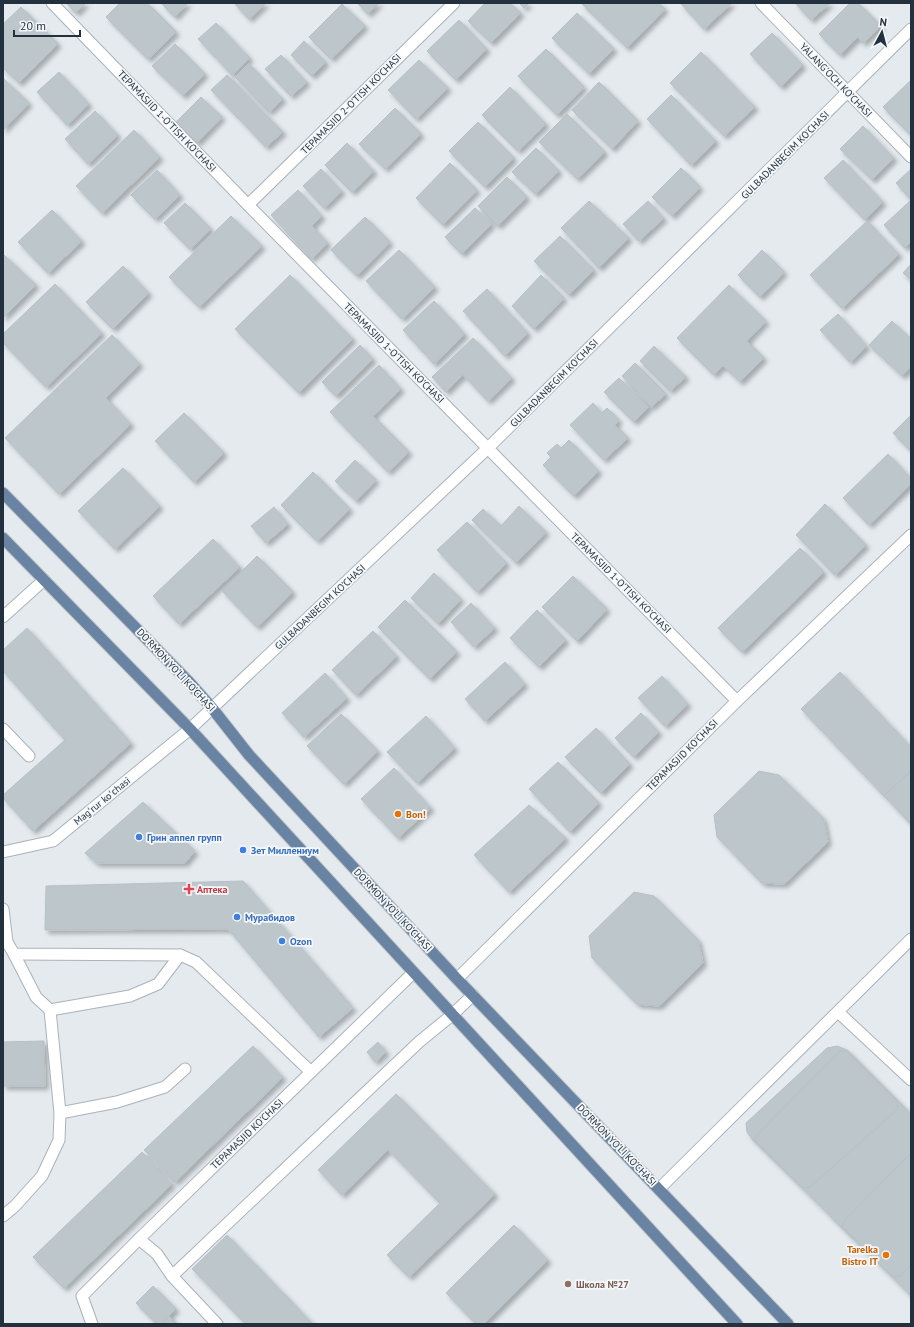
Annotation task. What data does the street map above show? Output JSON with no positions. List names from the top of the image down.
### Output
{
  "streets": {
    "main road": ["DO‘RMON YO‘LI KO‘CHASI"],
    "street": [
      "YALANG'OCH KO'CHASI",
      "TEPAMASJID 2-O'TISH KO'CHASI",
      "TEPAMASJID 1-O'TISH KO'CHASI",
      "GULBADANBEGIM KO'CHASI",
      "TEPAMASJID KO'CHASI",
      "Magʻrur koʻchasi"
    ]
  },
  "crossings": [
    ["YALANG'OCH KO'CHASI", "GULBADANBEGIM KO'CHASI"],
    ["TEPAMASJID 2-O'TISH KO'CHASI", "TEPAMASJID 1-O'TISH KO'CHASI"],
    ["TEPAMASJID 1-O'TISH KO'CHASI", "GULBADANBEGIM KO'CHASI"],
    ["TEPAMASJID 1-O'TISH KO'CHASI", "TEPAMASJID KO'CHASI"],
    ["GULBADANBEGIM KO'CHASI", "DO‘RMON YO‘LI KO‘CHASI"],
    ["GULBADANBEGIM KO'CHASI", "Magʻrur koʻchasi"],
    ["DO‘RMON YO‘LI KO‘CHASI", "TEPAMASJID KO'CHASI"]
  ],
  "places": {
    "other": [
      "Bon!",
      "Грин аппел групп",
      "Зет Миллениум",
      "Мурабидов",
      "Ozon",
      "Tarelka Bistro IT",
      "Школа №27"
    ],
    "health": ["Аптека"]
  },
  "scale_bar": "20 m",
  "north": "top"
}
